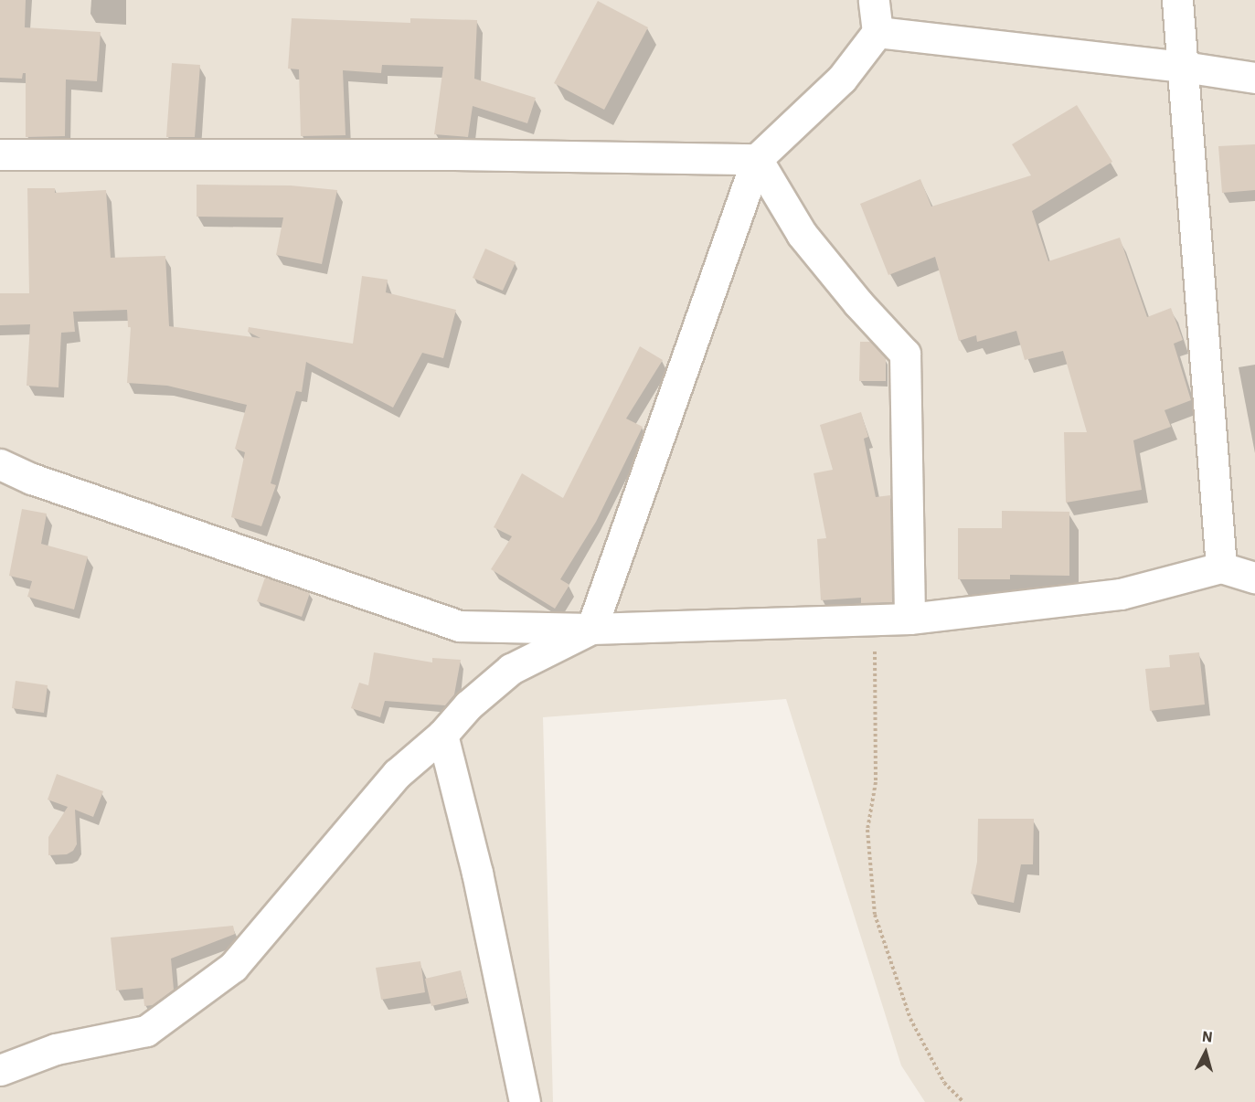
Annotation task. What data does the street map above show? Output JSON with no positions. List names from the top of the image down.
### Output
{
  "north": "top"
}
